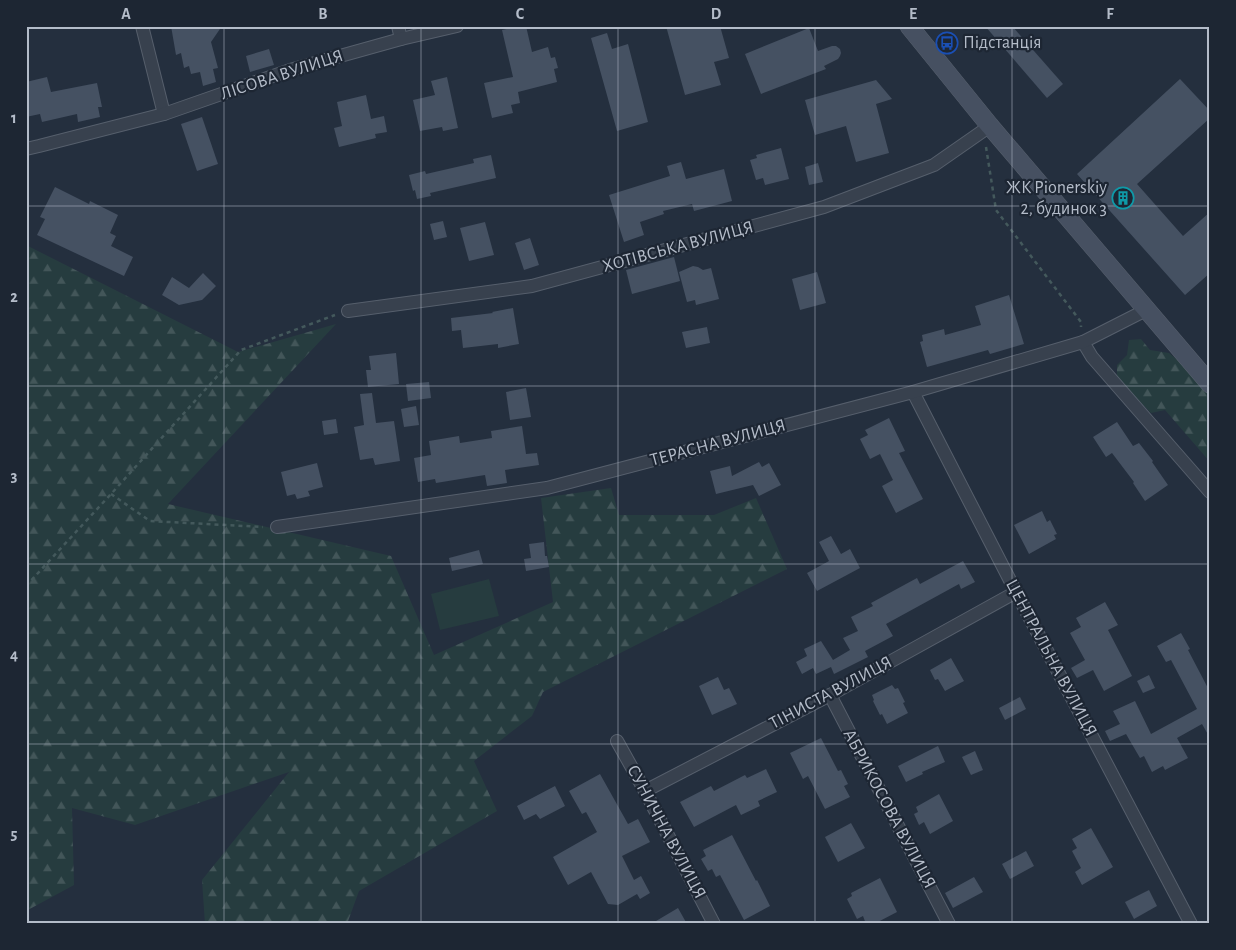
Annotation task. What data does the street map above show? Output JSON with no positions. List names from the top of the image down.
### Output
{
  "streets": {
    "street": [
      "ЛІСОВА ВУЛИЦЯ",
      "ХОТІВСЬКА ВУЛИЦЯ",
      "ТЕРАСНА ВУЛИЦЯ",
      "ЦЕНТРАЛЬНА ВУЛИЦЯ",
      "ТІНИСТА ВУЛИЦЯ",
      "АБРИКОСОВА ВУЛИЦЯ",
      "СУНИЧНА ВУЛИЦЯ"
    ]
  },
  "crossings": [
    ["ТЕРАСНА ВУЛИЦЯ", "ЦЕНТРАЛЬНА ВУЛИЦЯ"],
    ["ЦЕНТРАЛЬНА ВУЛИЦЯ", "ТІНИСТА ВУЛИЦЯ"],
    ["ТІНИСТА ВУЛИЦЯ", "АБРИКОСОВА ВУЛИЦЯ"],
    ["ТІНИСТА ВУЛИЦЯ", "СУНИЧНА ВУЛИЦЯ"]
  ],
  "places": {
    "bus stop": ["Підстанція"],
    "building": ["ЖК Pionerskiy 2, будинок 3"]
  },
  "grid": {
    "columns": [
      "A",
      "B",
      "C",
      "D",
      "E",
      "F"
    ],
    "rows": [
      "1",
      "2",
      "3",
      "4",
      "5"
    ]
  }
}
